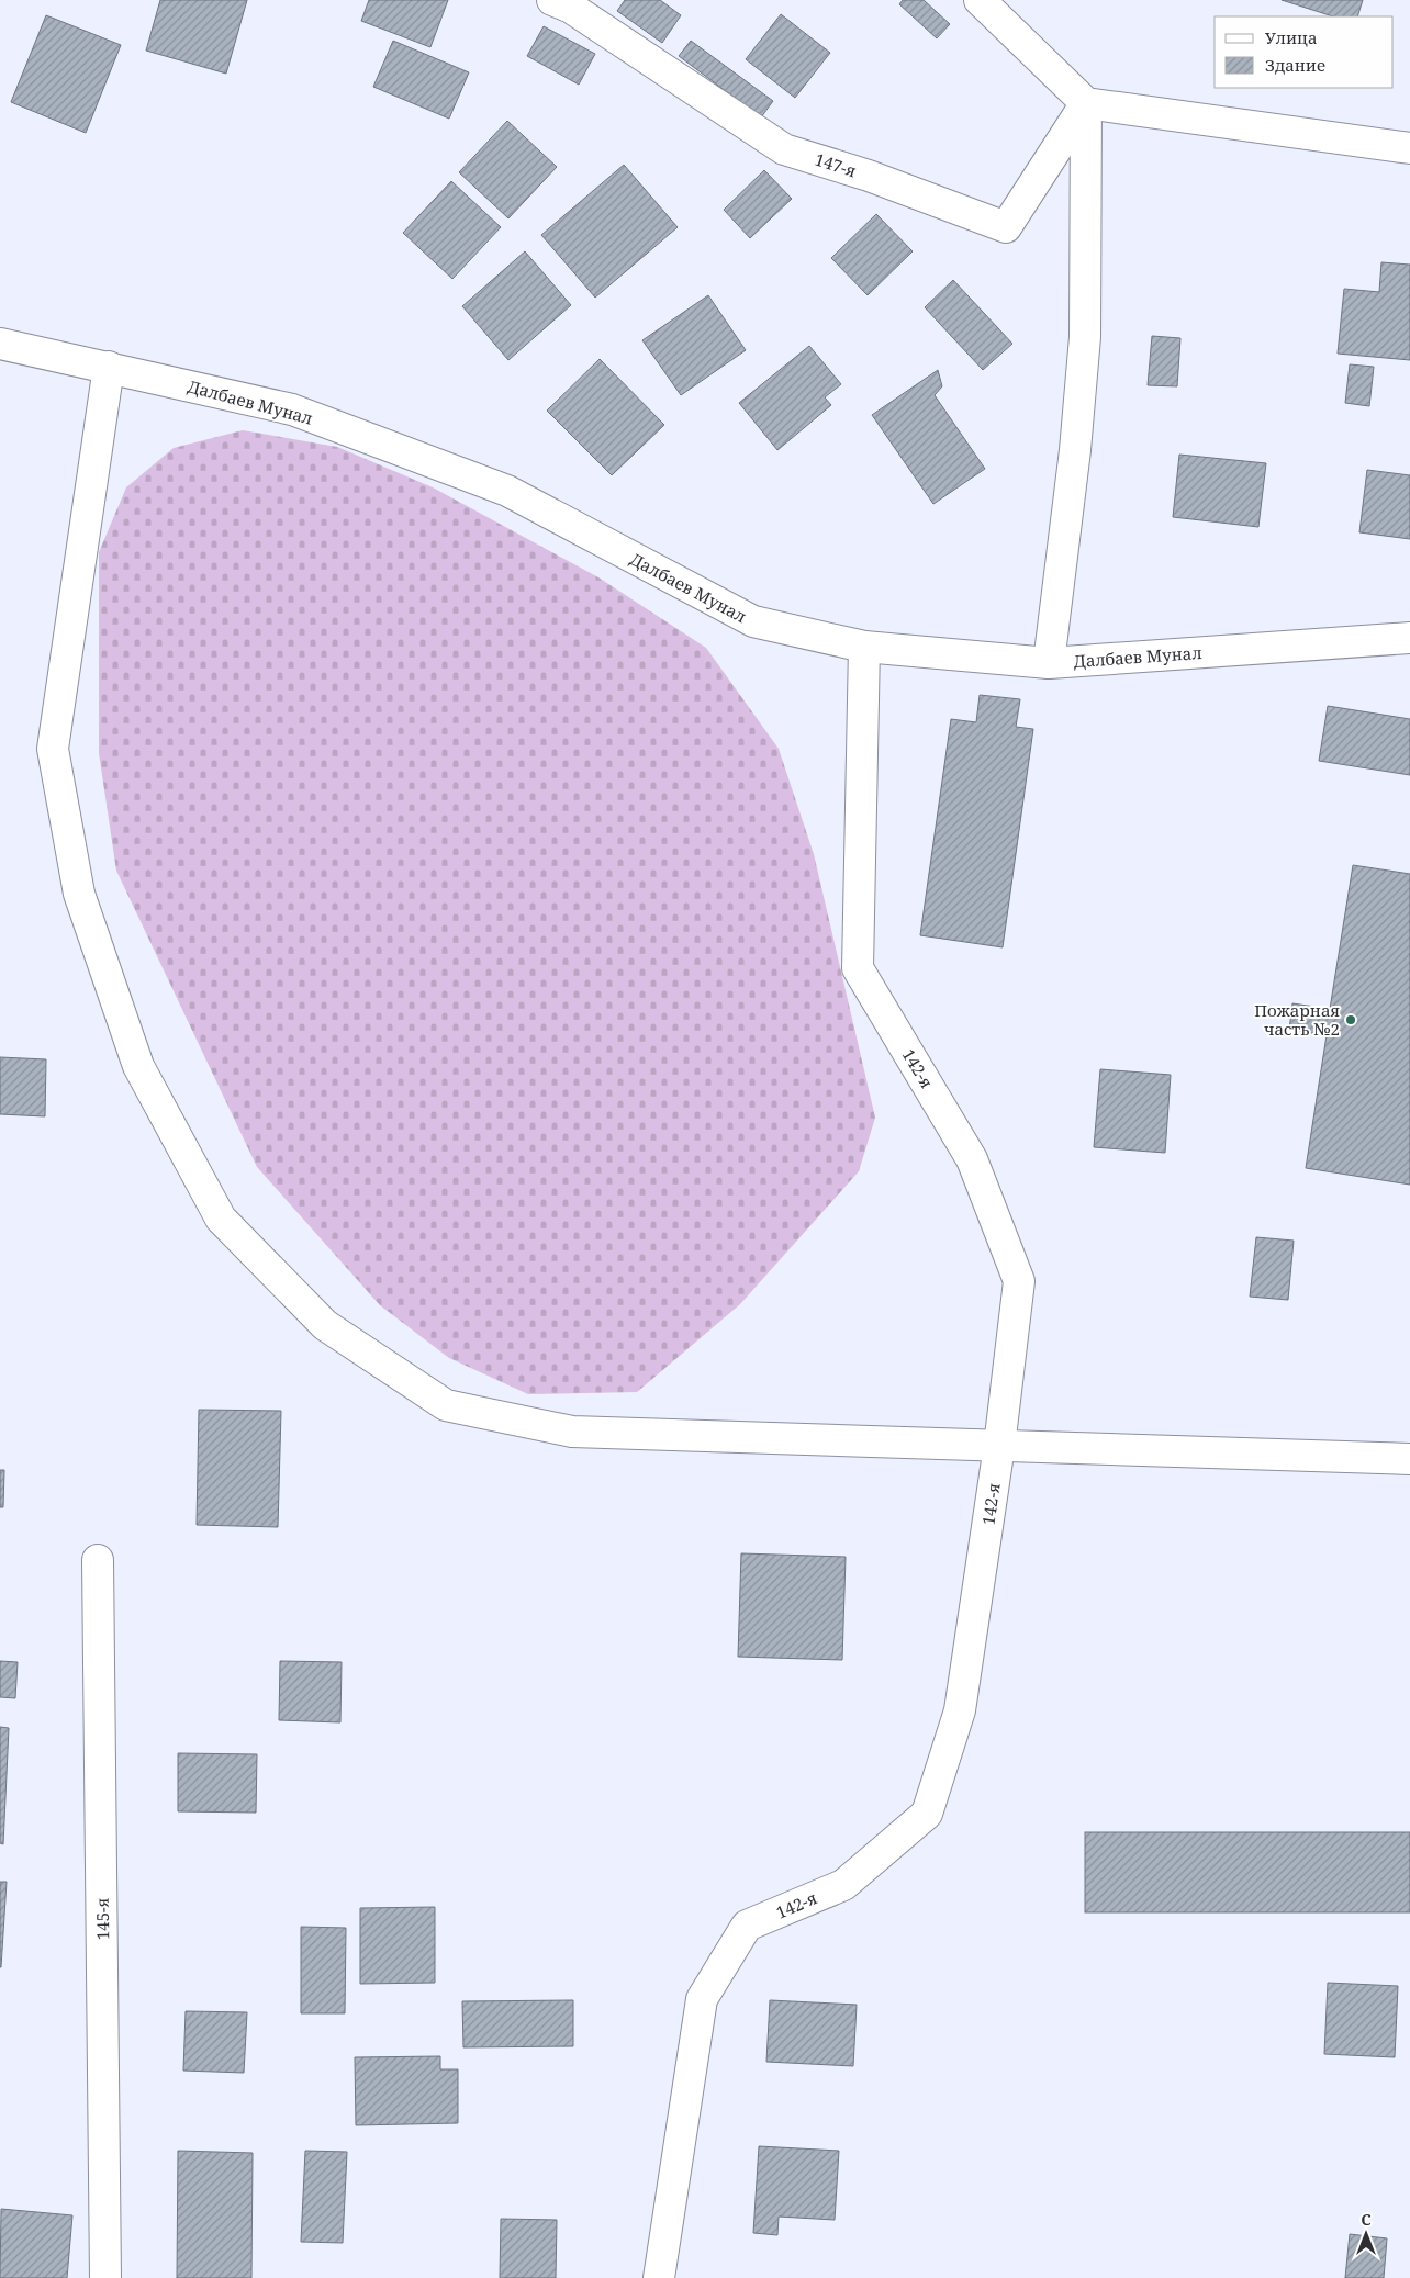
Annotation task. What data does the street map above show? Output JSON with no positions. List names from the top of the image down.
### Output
{
  "streets": {
    "street": [
      "147-я",
      "Далбаев Мунал",
      "142-я",
      "145-я"
    ]
  },
  "crossings": [
    ["Далбаев Мунал", "142-я"]
  ],
  "places": ["Пожарная часть №2"],
  "legend": ["Улица", "Здание"],
  "north": "top"
}
